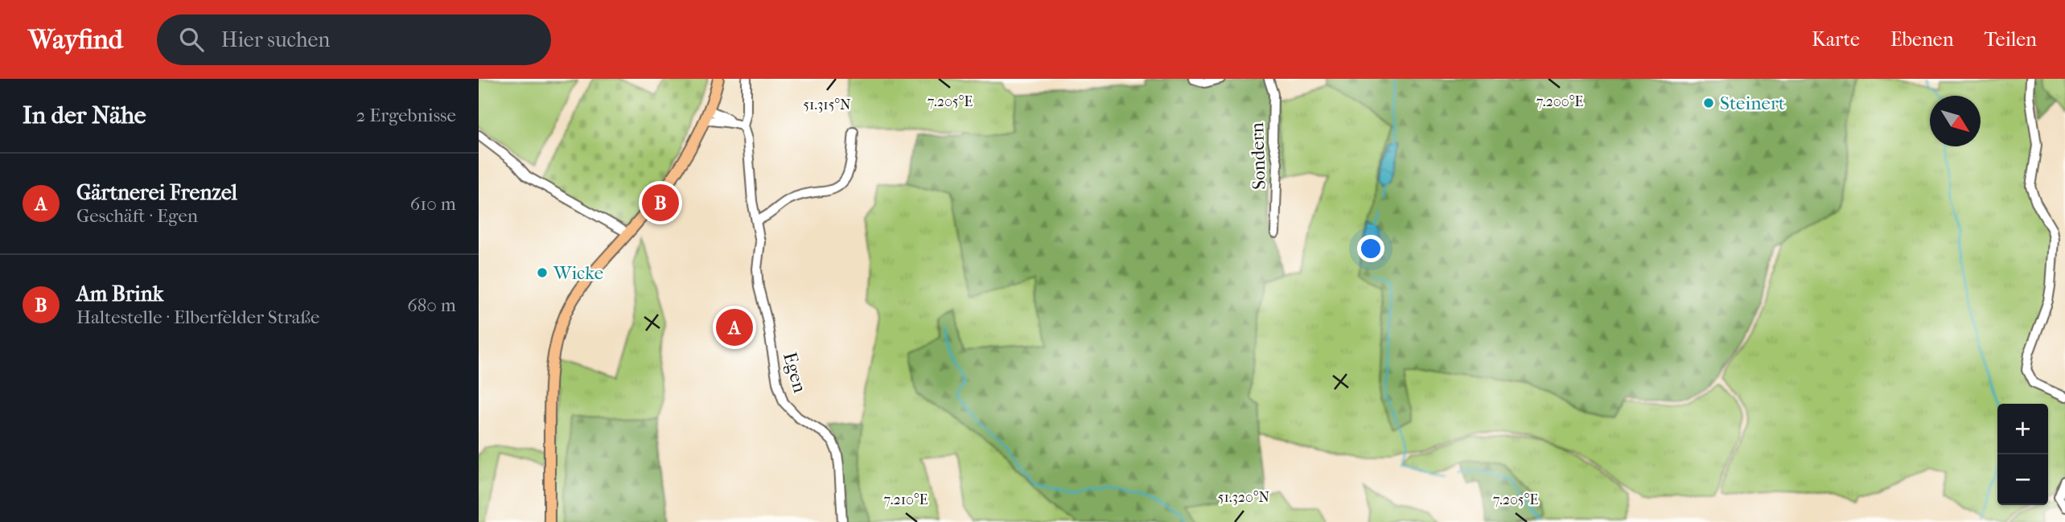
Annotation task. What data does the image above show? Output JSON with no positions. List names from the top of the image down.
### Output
{
  "streets": {
    "street": ["Sondern", "Egen"]
  },
  "places": ["Steinert", "Wicke"],
  "north": "bottom right",
  "page": {
    "header": "Wayfind",
    "search": "Hier suchen",
    "nav": ["Karte", "Ebenen", "Teilen"],
    "heading": ["In der Nähe", "2 Ergebnisse"],
    "list": [
      {
        "mark": "A",
        "name": "Gärtnerei Frenzel",
        "note": "Geschäft · Egen",
        "value": "610 m"
      },
      {
        "mark": "B",
        "name": "Am Brink",
        "note": "Haltestelle · Elberfelder Straße",
        "value": "680 m"
      }
    ],
    "pins": ["B", "A"],
    "map_buttons": ["+", "−"]
  },
  "coordinates": [
    "7.205°E",
    "7.200°E",
    "51.315°N",
    "51.320°N",
    "7.210°E"
  ]
}
